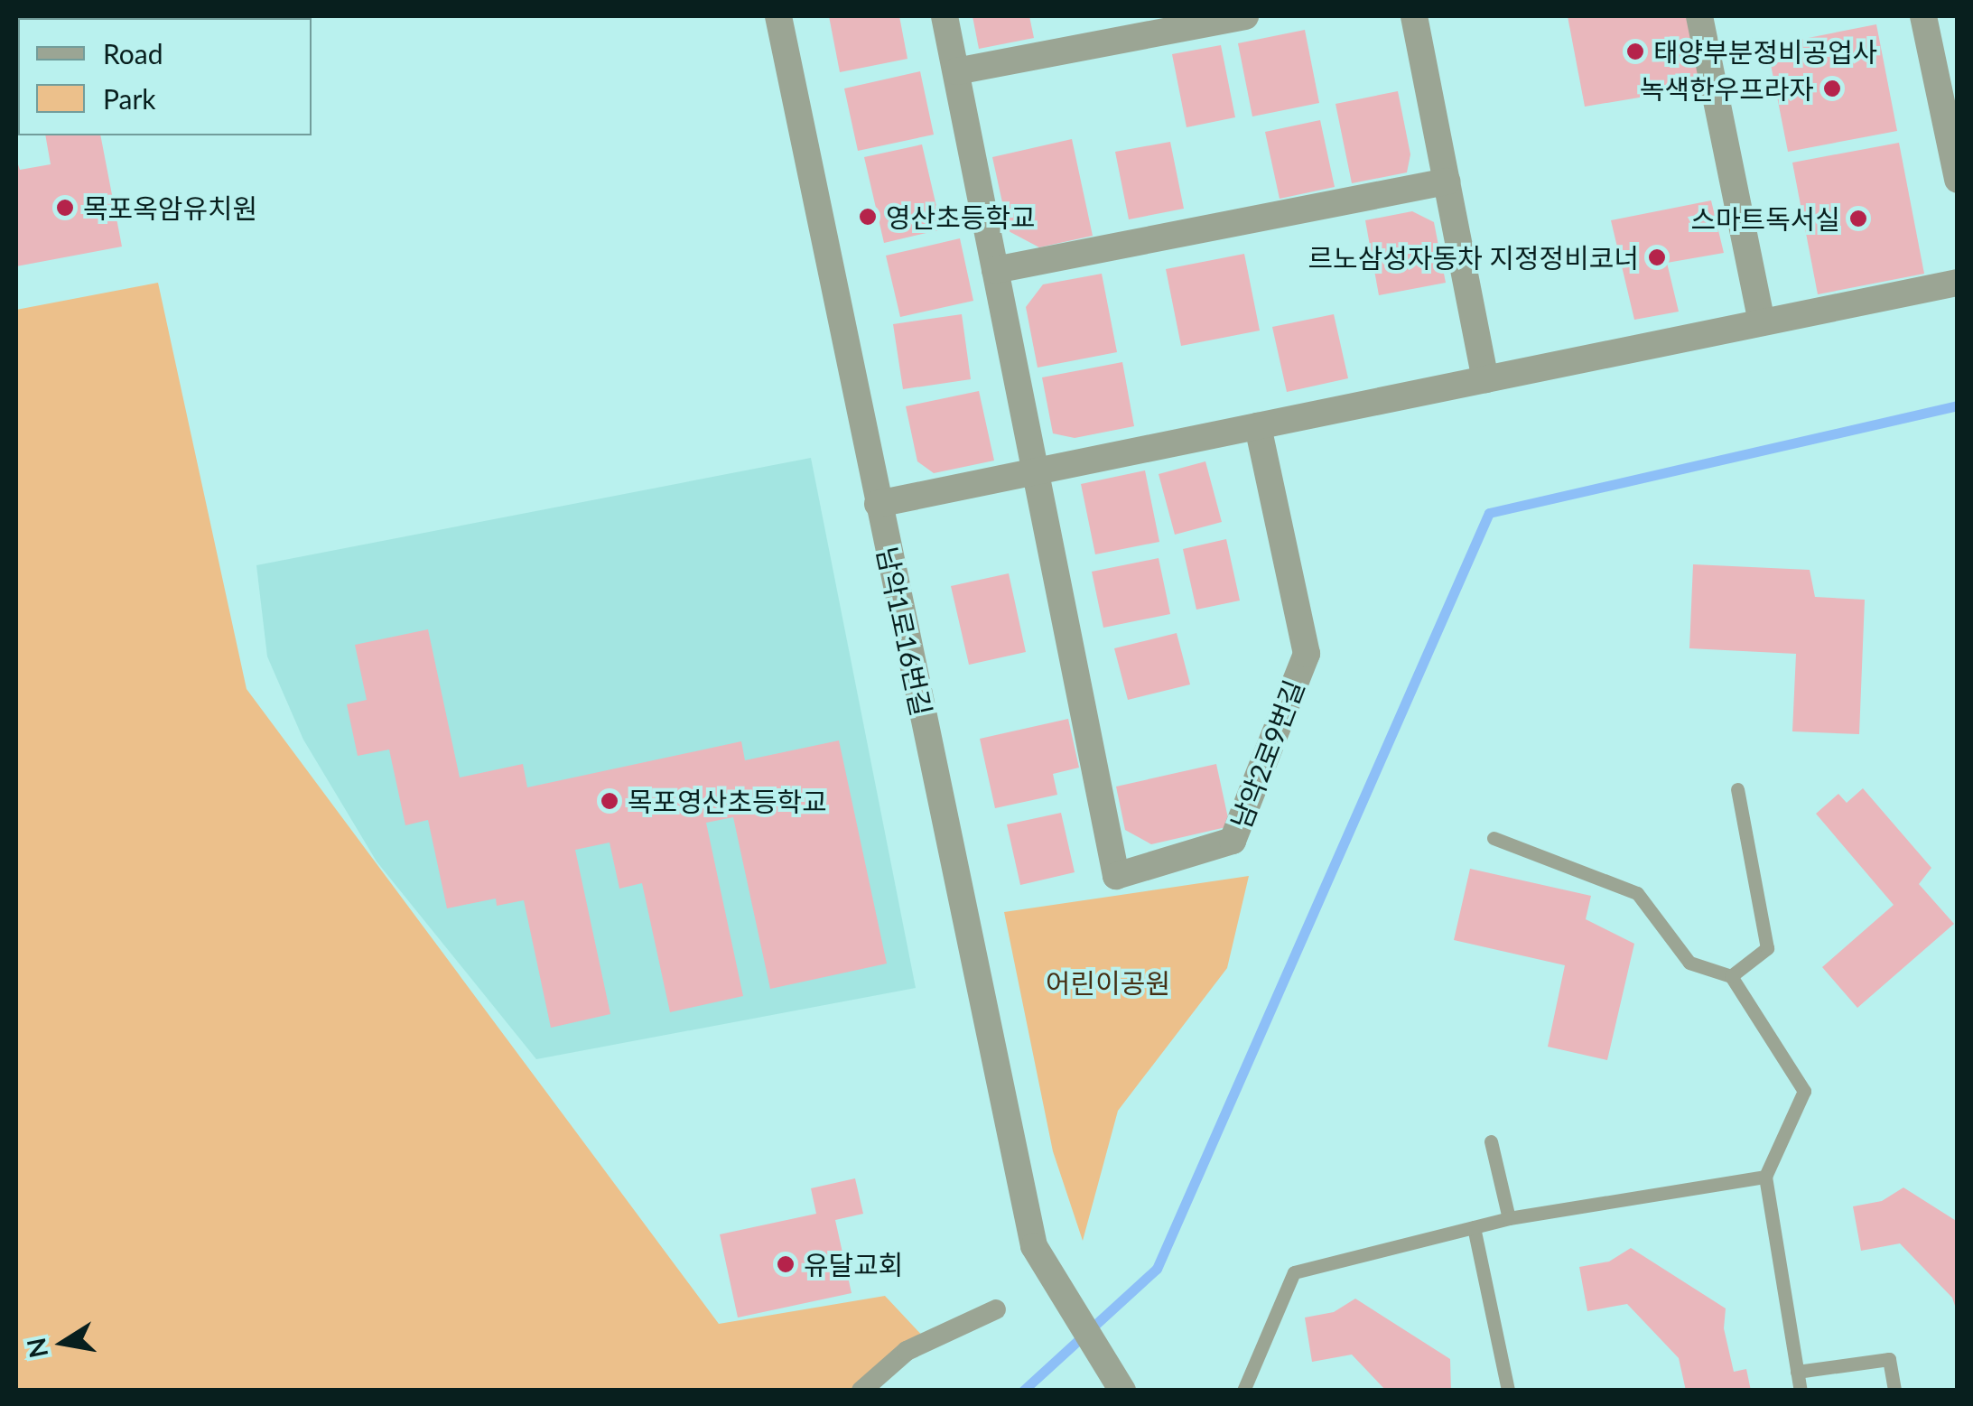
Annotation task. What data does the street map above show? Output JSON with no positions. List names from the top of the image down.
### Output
{
  "streets": {
    "street": ["남악1로16번길", "남악2로9번길"]
  },
  "parks": ["어린이공원"],
  "places": [
    "태양부분정비공업사",
    "녹색한우프라자",
    "목포옥암유치원",
    "영산초등학교",
    "스마트독서실",
    "르노삼성자동차 지정정비코너",
    "목포영산초등학교",
    "유달교회"
  ],
  "legend": ["Road", "Park"],
  "north": "left"
}
